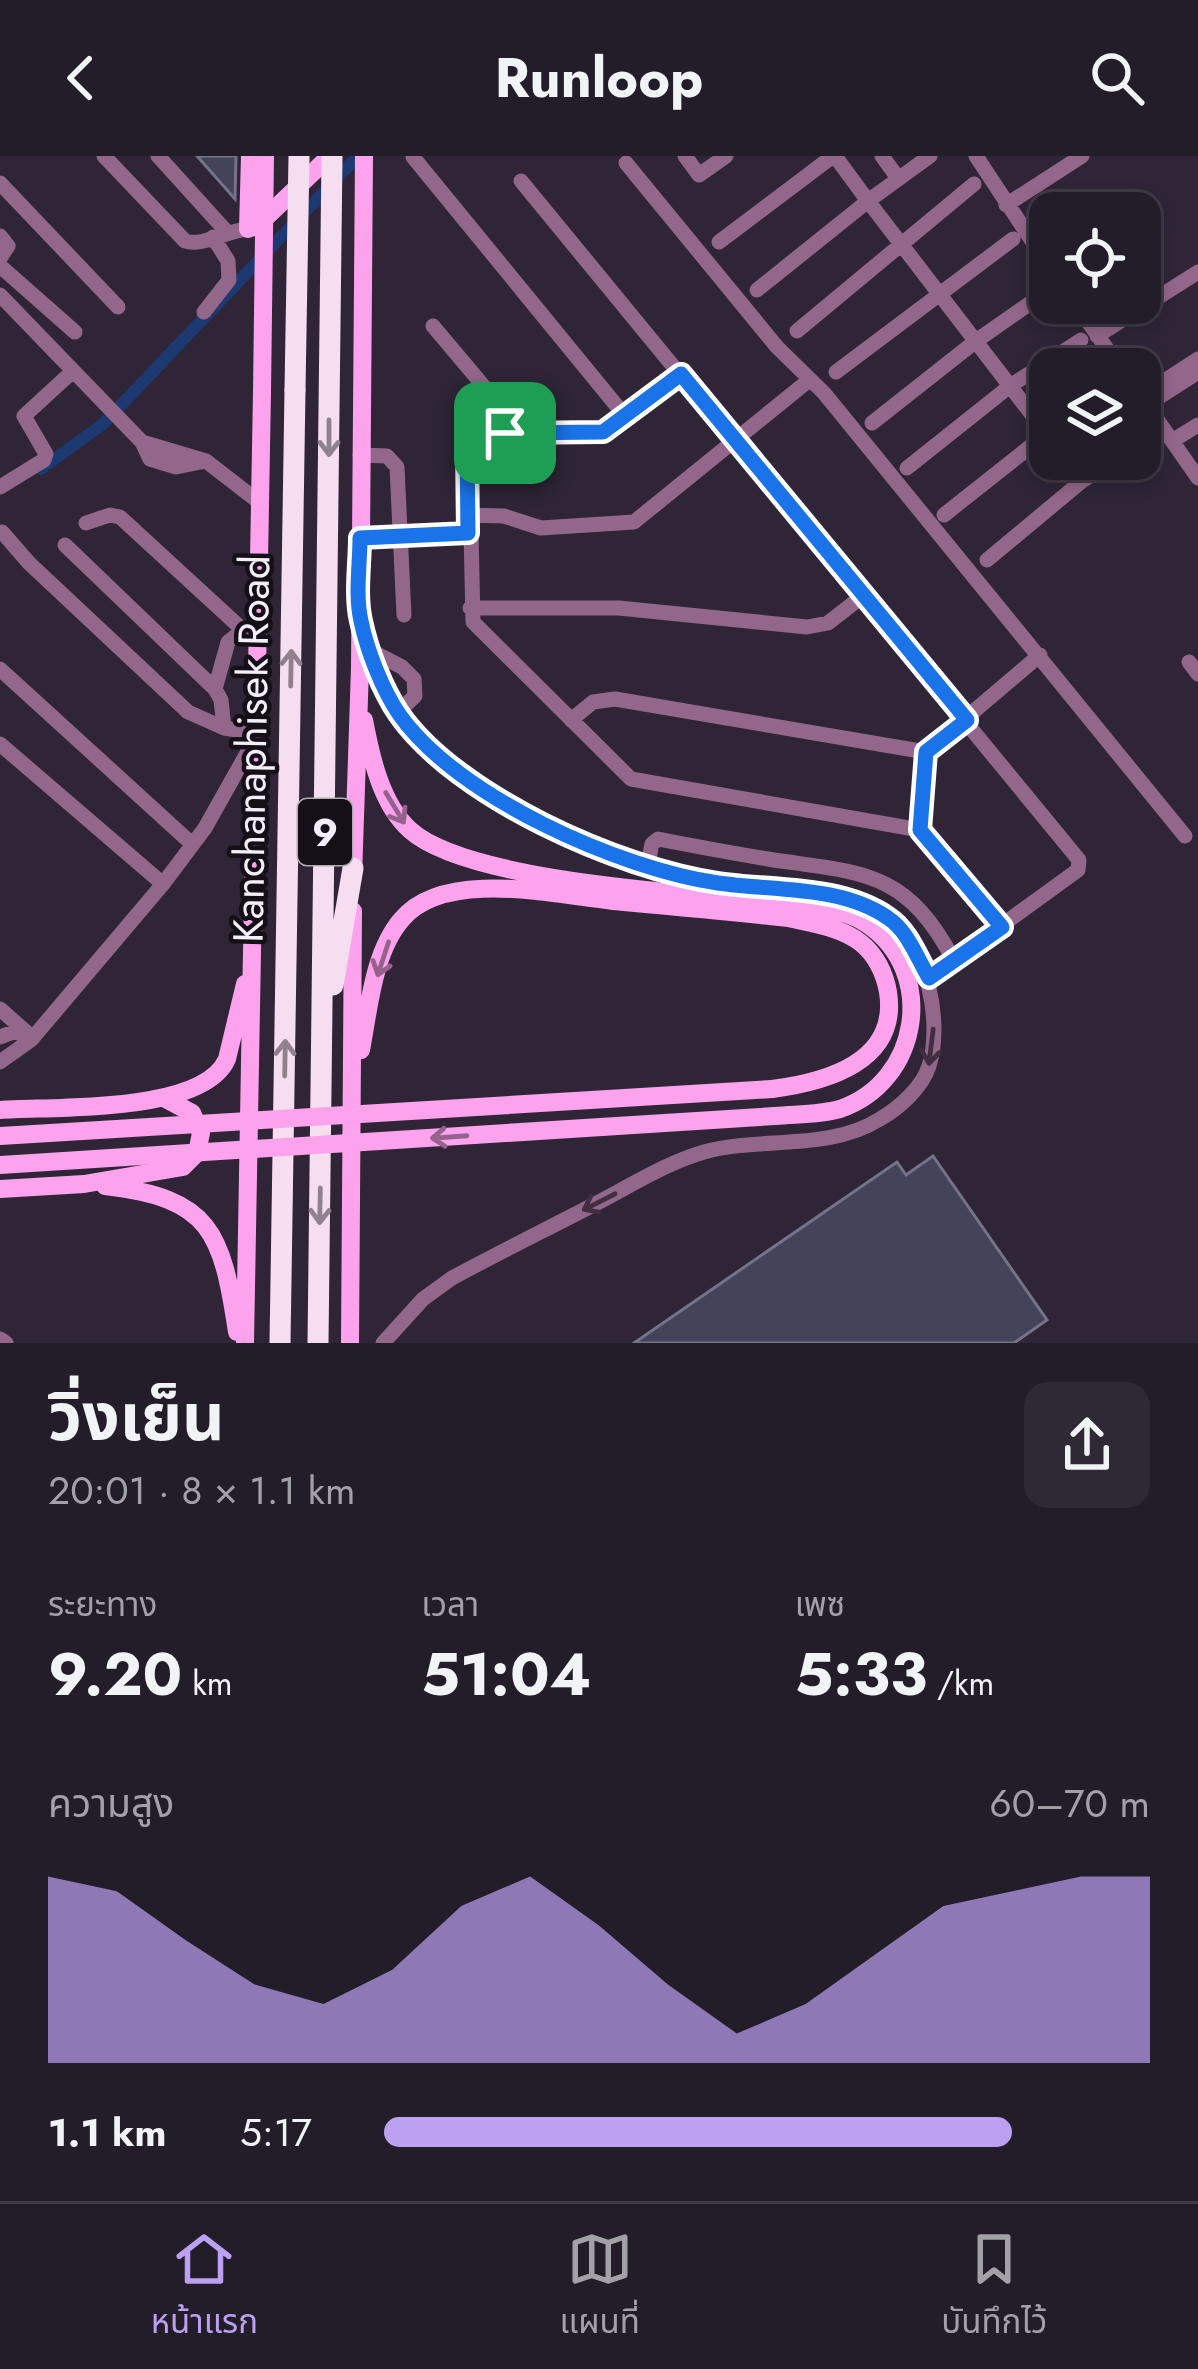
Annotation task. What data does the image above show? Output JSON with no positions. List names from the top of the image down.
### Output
{
  "streets": {
    "highway": ["Kanchanaphisek Road", "9"]
  },
  "page": {
    "header": "Runloop",
    "heading": ["วิ่งเย็น", "20:01 · 8 × 1.1 km"],
    "stats": [
      ["ระยะทาง", "9.20 km"],
      ["เวลา", "51:04"],
      ["เพซ", "5:33 /km"]
    ],
    "chart": ["ความสูง", "60–70 m"],
    "list": [
      {
        "name": "1.1 km",
        "note": "5:17"
      }
    ],
    "tabs": ["หน้าแรก", "แผนที่", "บันทึกไว้"]
  }
}
